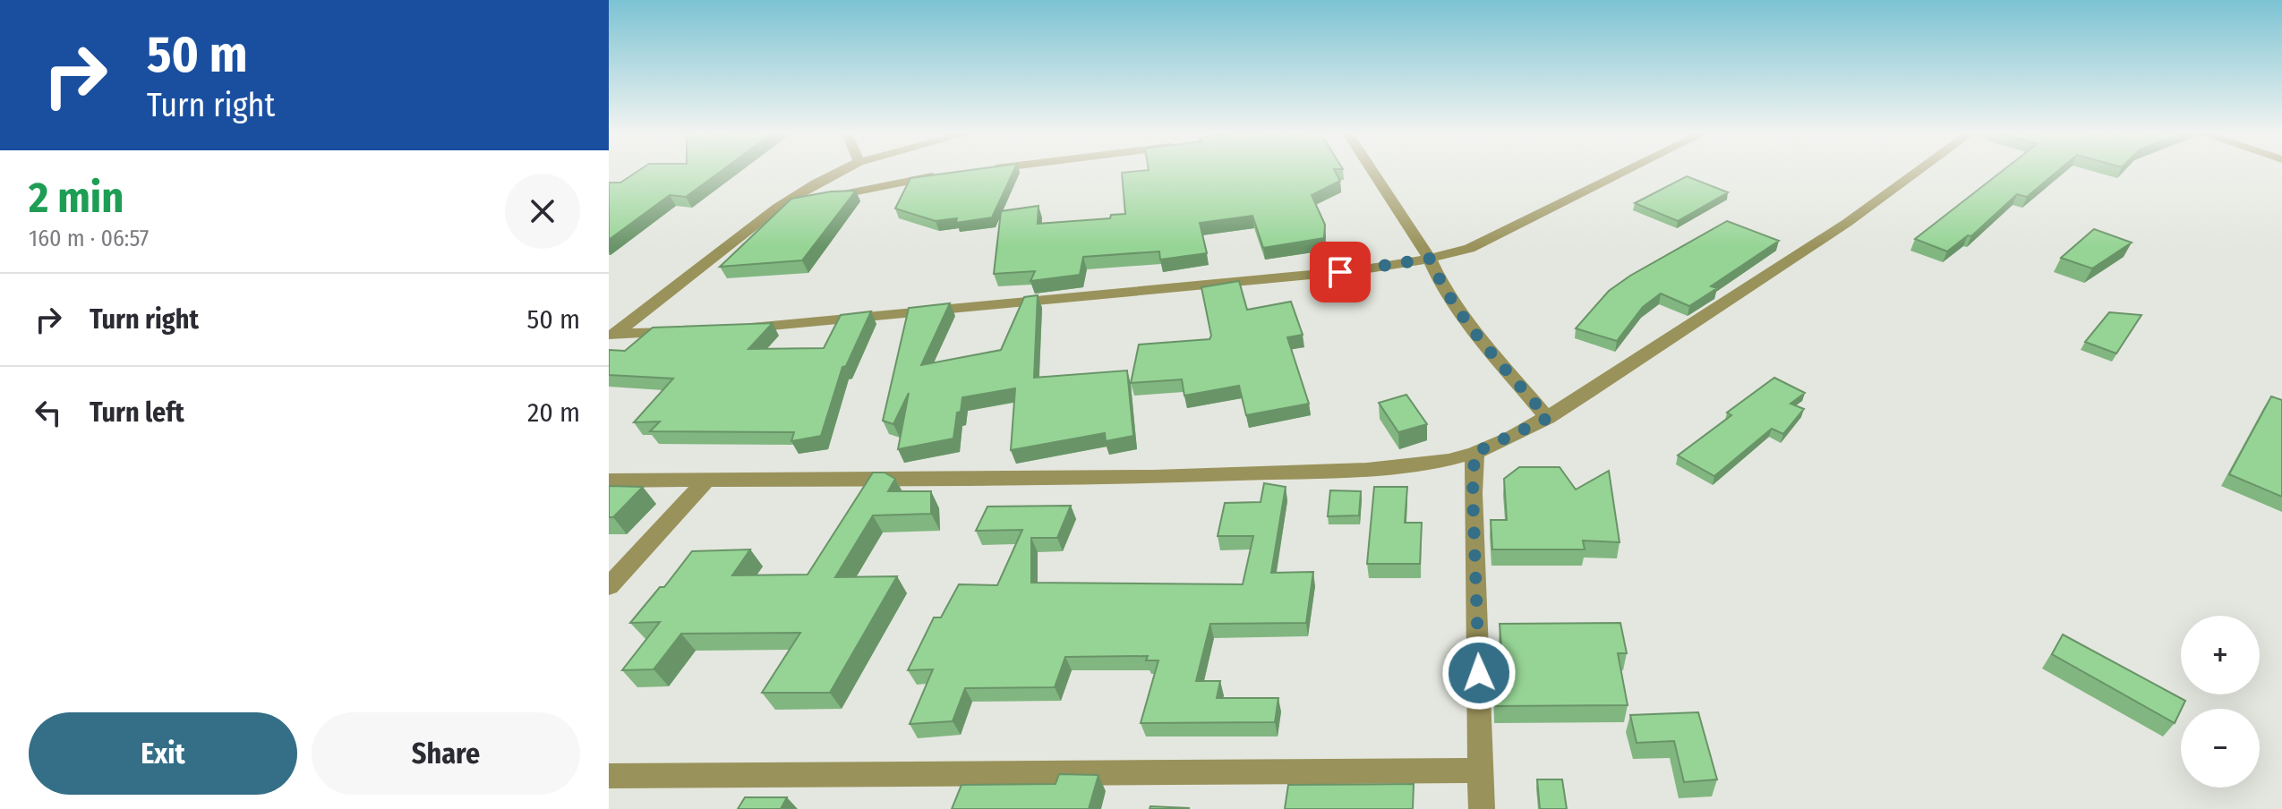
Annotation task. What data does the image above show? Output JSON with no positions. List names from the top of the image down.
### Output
{
  "page": {
    "turn": ["50 m", "Turn right"],
    "heading": ["2 min", "160 m · 06:57"],
    "list": [
      {
        "name": "Turn right",
        "value": "50 m"
      },
      {
        "name": "Turn left",
        "value": "20 m"
      }
    ],
    "map_buttons": ["+", "−"],
    "buttons": ["Exit", "Share"]
  }
}
